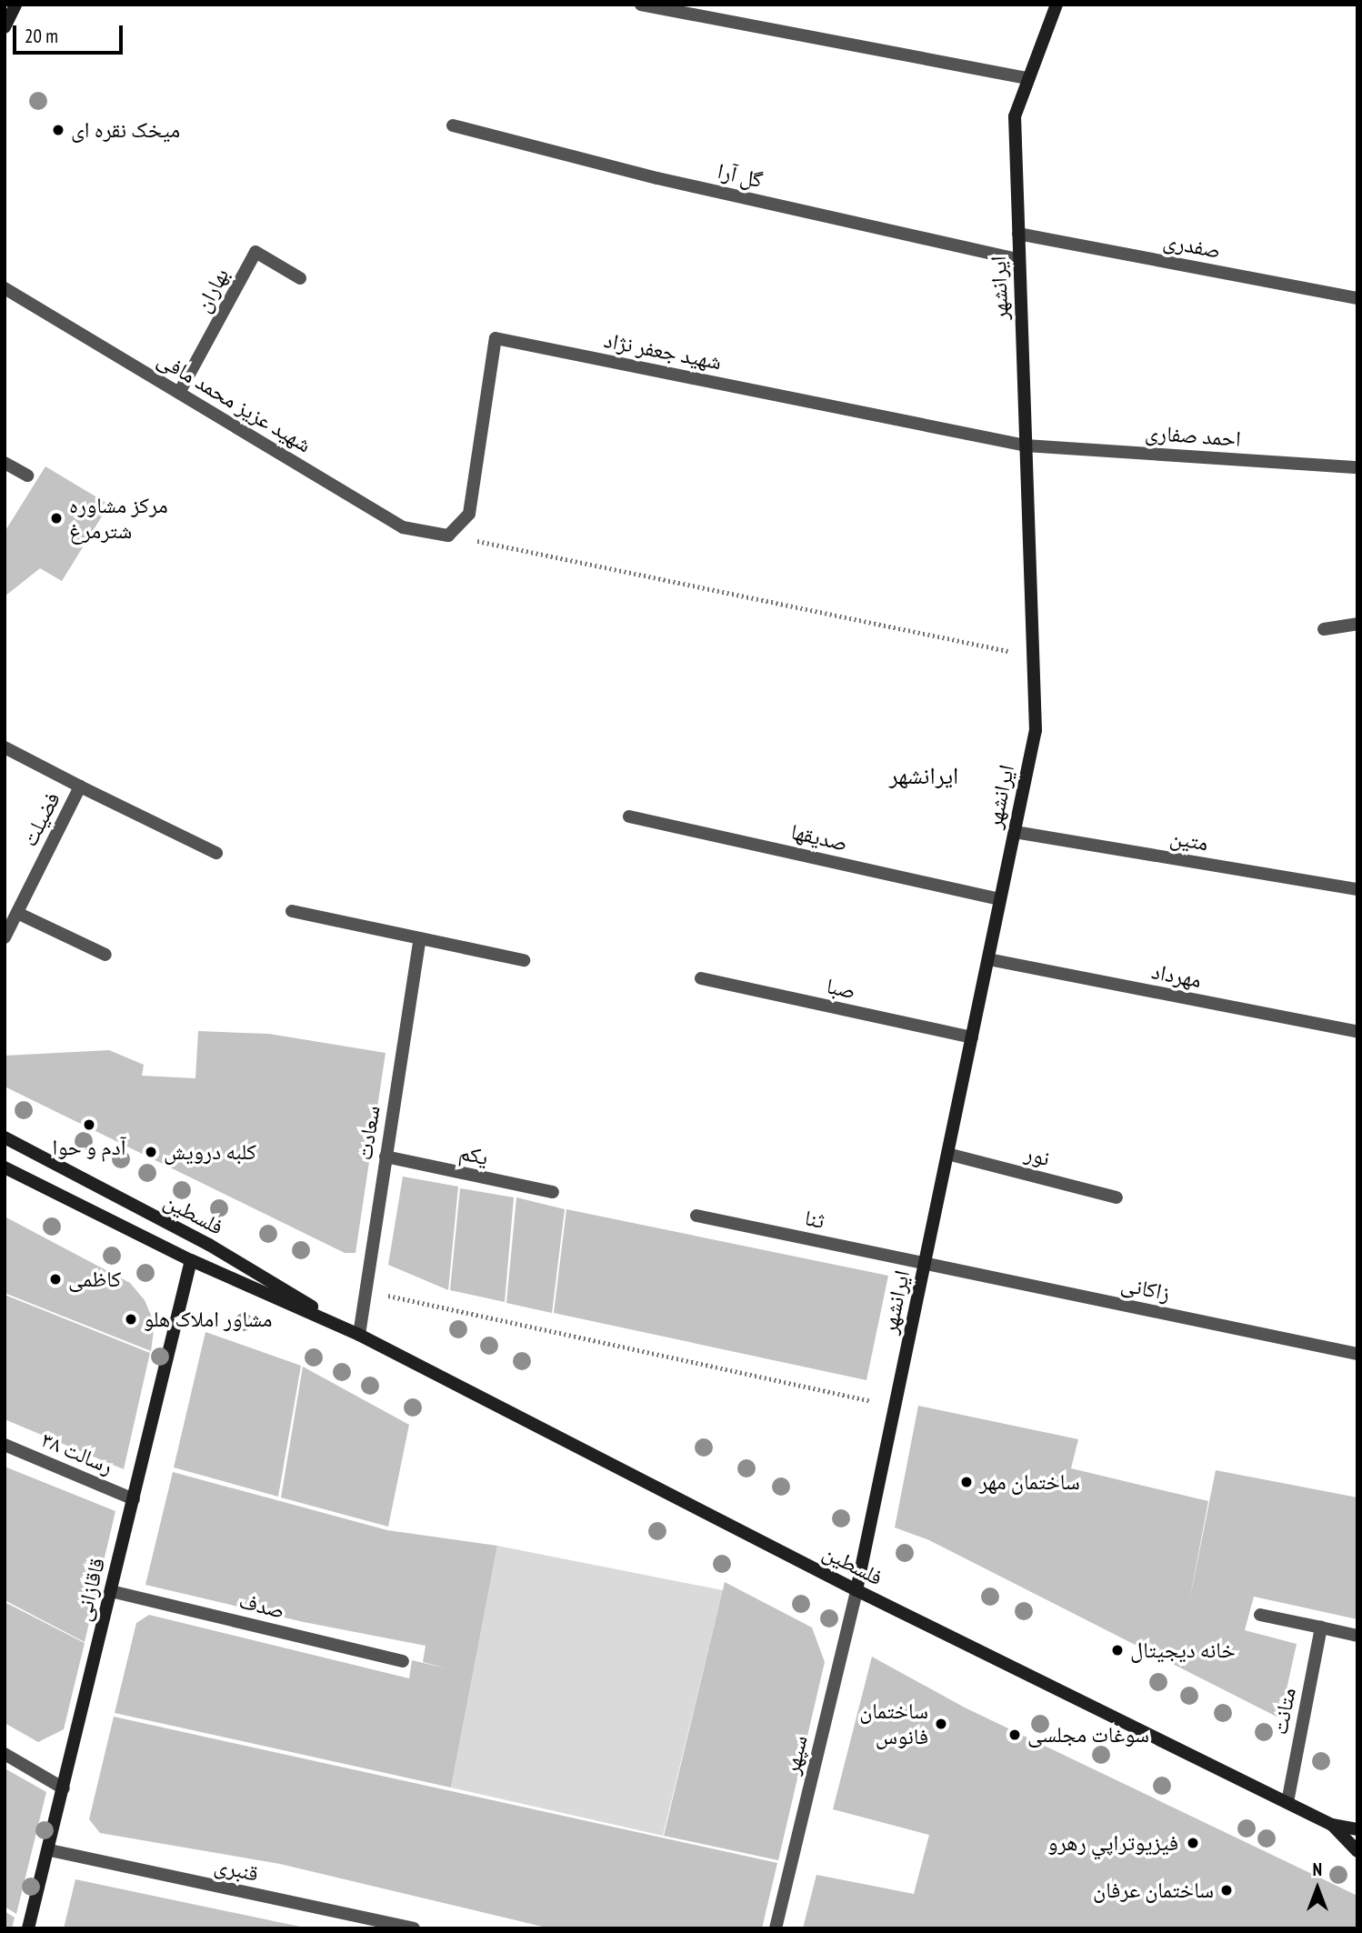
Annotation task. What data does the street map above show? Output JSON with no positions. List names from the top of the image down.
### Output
{
  "streets": {
    "street": [
      "گل آرا",
      "صفدری",
      "ایرانشهر",
      "بهاران",
      "شهید جعفر نژاد",
      "شهید عزیز محمد مافی",
      "احمد صفاری",
      "فضیلت",
      "صدیقها",
      "متین",
      "مهرداد",
      "صبا",
      "سعادت",
      "یکم",
      "نور",
      "فلسطین",
      "ثنا",
      "زاکانی",
      "۳۸ رسالت",
      "قاقازانی",
      "صدف",
      "متانت",
      "سپهر",
      "قنبری"
    ]
  },
  "crossings": [
    ["گل آرا", "ایرانشهر"],
    ["صفدری", "ایرانشهر"],
    ["ایرانشهر", "شهید جعفر نژاد"],
    ["ایرانشهر", "احمد صفاری"],
    ["ایرانشهر", "صدیقها"],
    ["ایرانشهر", "متین"],
    ["ایرانشهر", "مهرداد"],
    ["ایرانشهر", "صبا"],
    ["ایرانشهر", "نور"],
    ["ایرانشهر", "فلسطین"],
    ["ایرانشهر", "ثنا"],
    ["ایرانشهر", "زاکانی"],
    ["ایرانشهر", "سپهر"],
    ["بهاران", "شهید عزیز محمد مافی"],
    ["شهید جعفر نژاد", "شهید عزیز محمد مافی"],
    ["شهید جعفر نژاد", "احمد صفاری"],
    ["سعادت", "یکم"],
    ["سعادت", "فلسطین"],
    ["فلسطین", "قاقازانی"],
    ["فلسطین", "متانت"],
    ["فلسطین", "سپهر"],
    ["ثنا", "زاکانی"],
    ["۳۸ رسالت", "قاقازانی"],
    ["قاقازانی", "صدف"],
    ["قاقازانی", "قنبری"]
  ],
  "districts": ["ایرانشهر"],
  "places": [
    "میخک نقره ای",
    "مرکز مشاوره شترمرغ",
    "آدم و حوا",
    "کلبه درویش",
    "کاظمی",
    "مشاور املاک هلو",
    "ساختمان مهر",
    "خانه دیجیتال",
    "ساختمان فانوس",
    "سوغات مجلسی",
    "فيزيوتراپي رهرو",
    "ساختمان عرفان"
  ],
  "scale_bar": "20 m",
  "north": "top"
}
